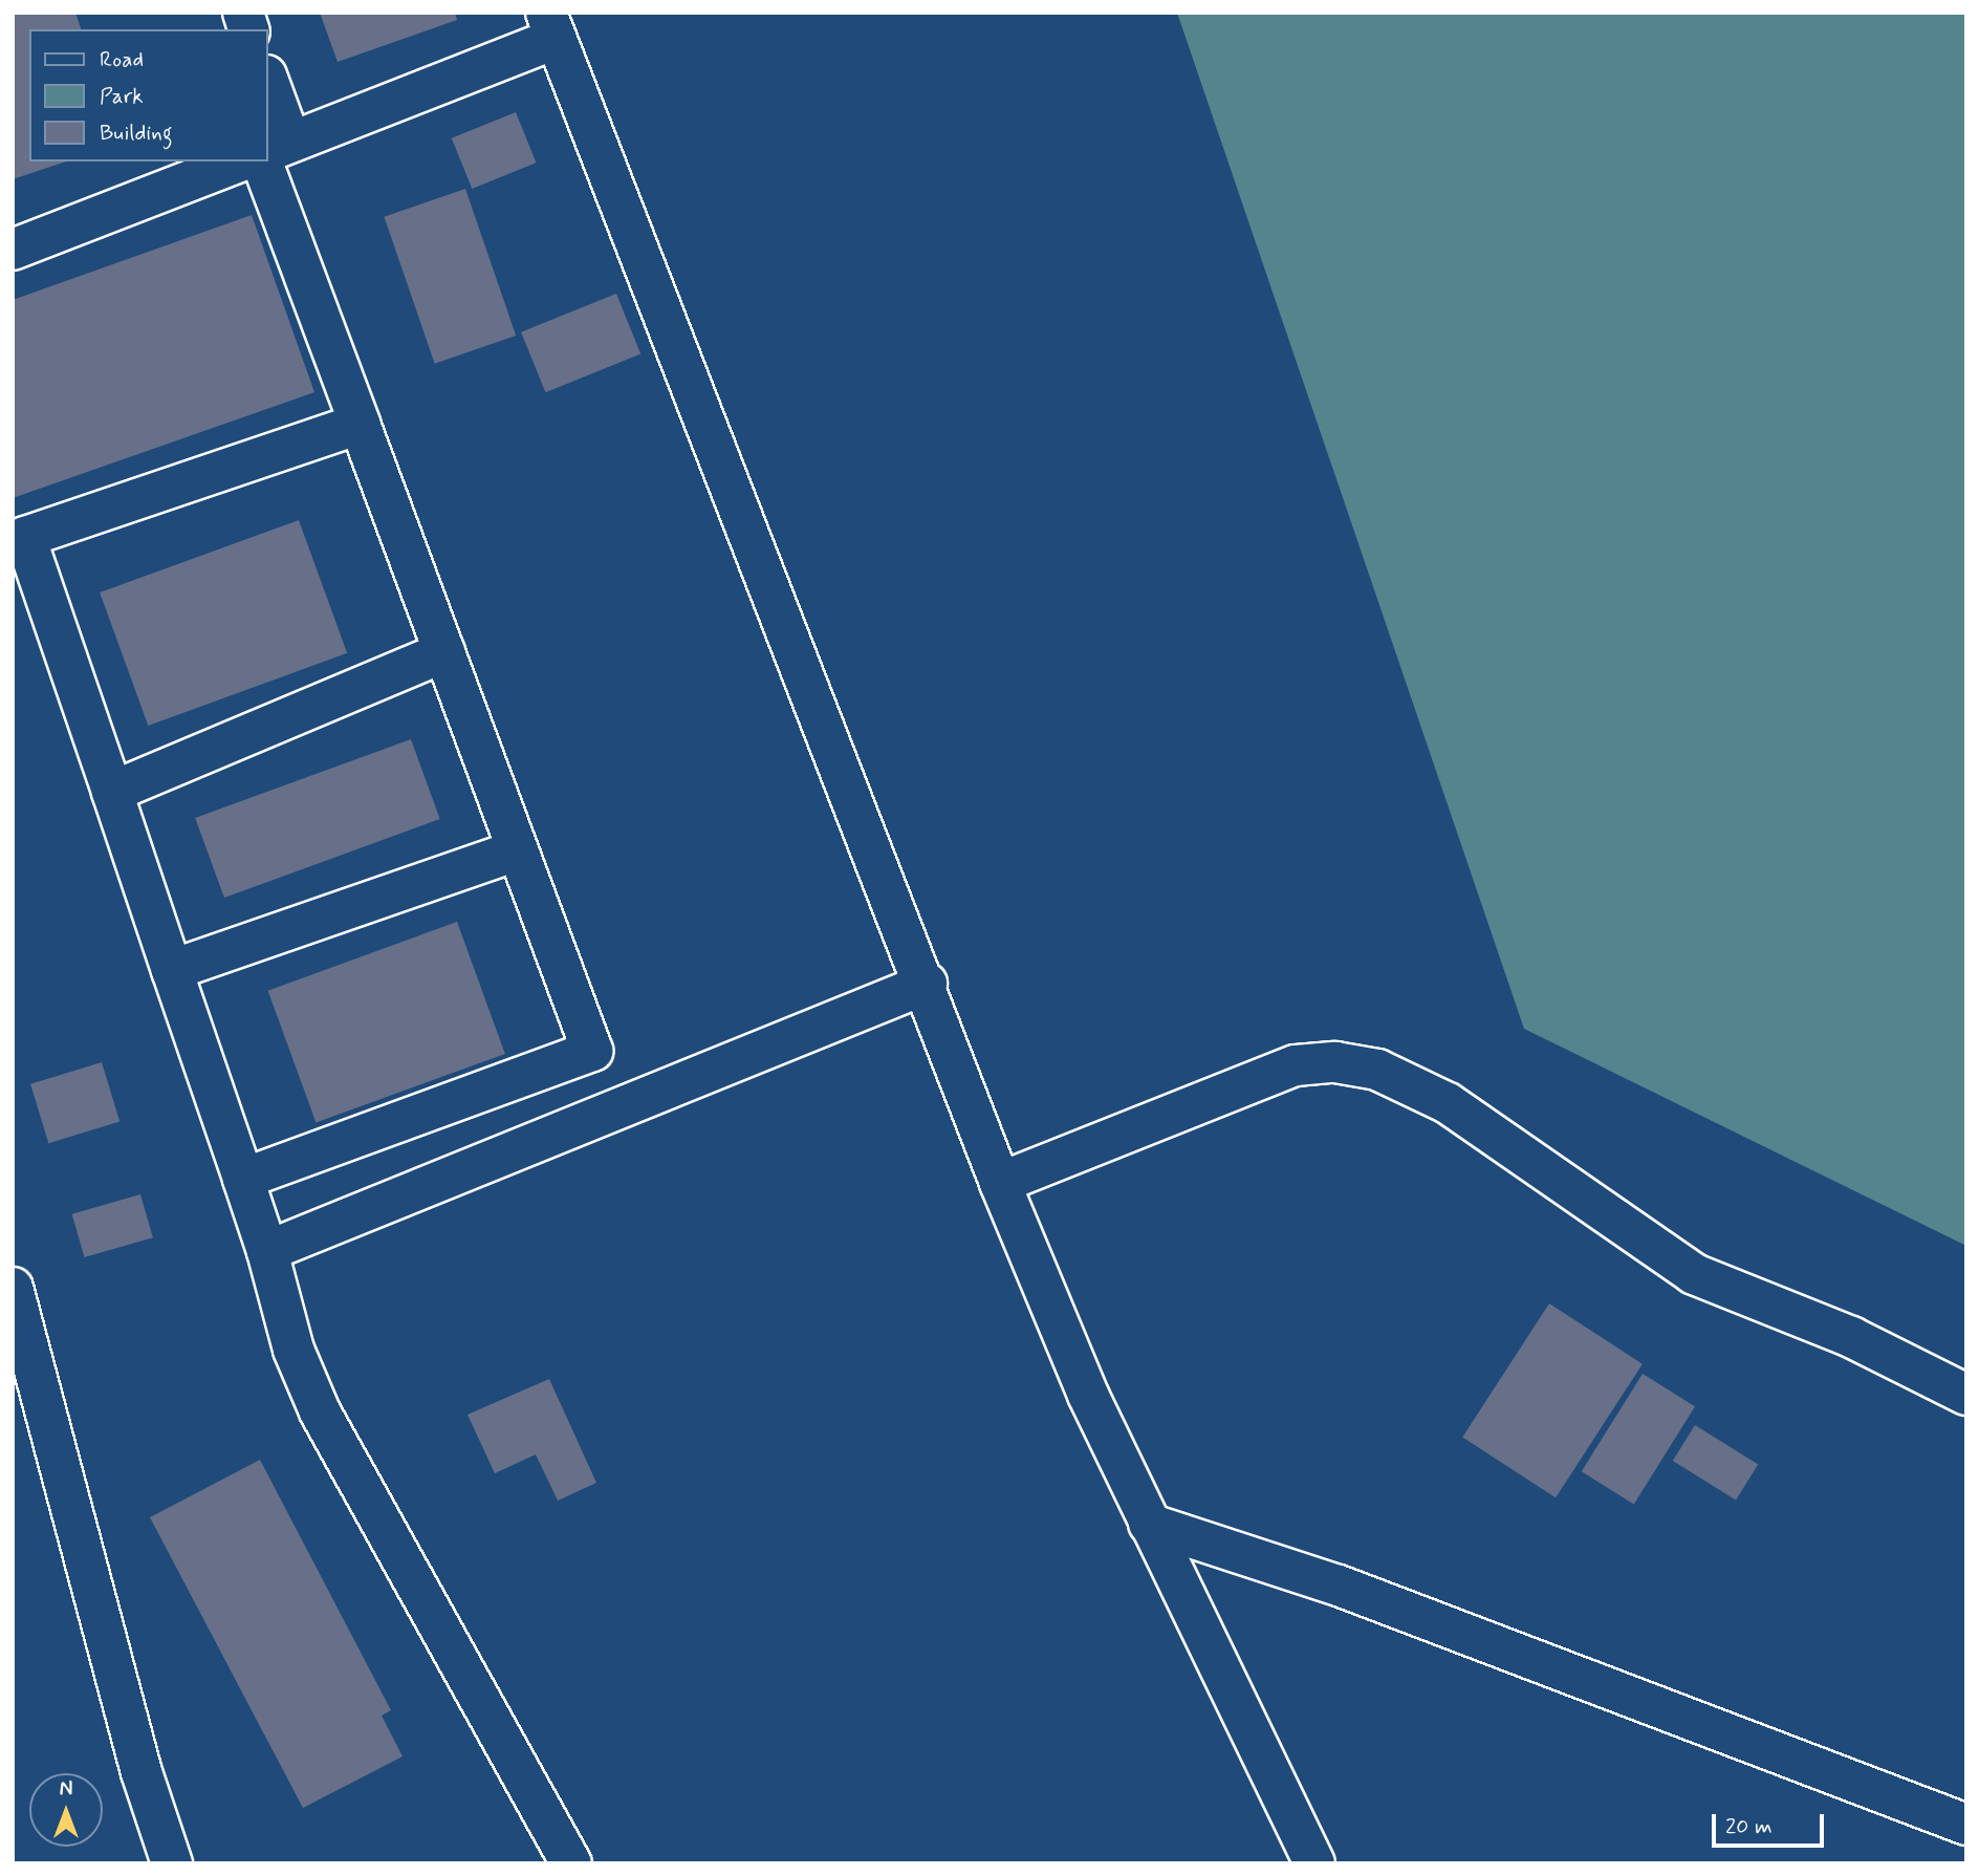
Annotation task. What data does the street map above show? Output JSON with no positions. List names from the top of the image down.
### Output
{
  "legend": ["Road", "Park", "Building"],
  "scale_bar": "20 m",
  "north": "top"
}
